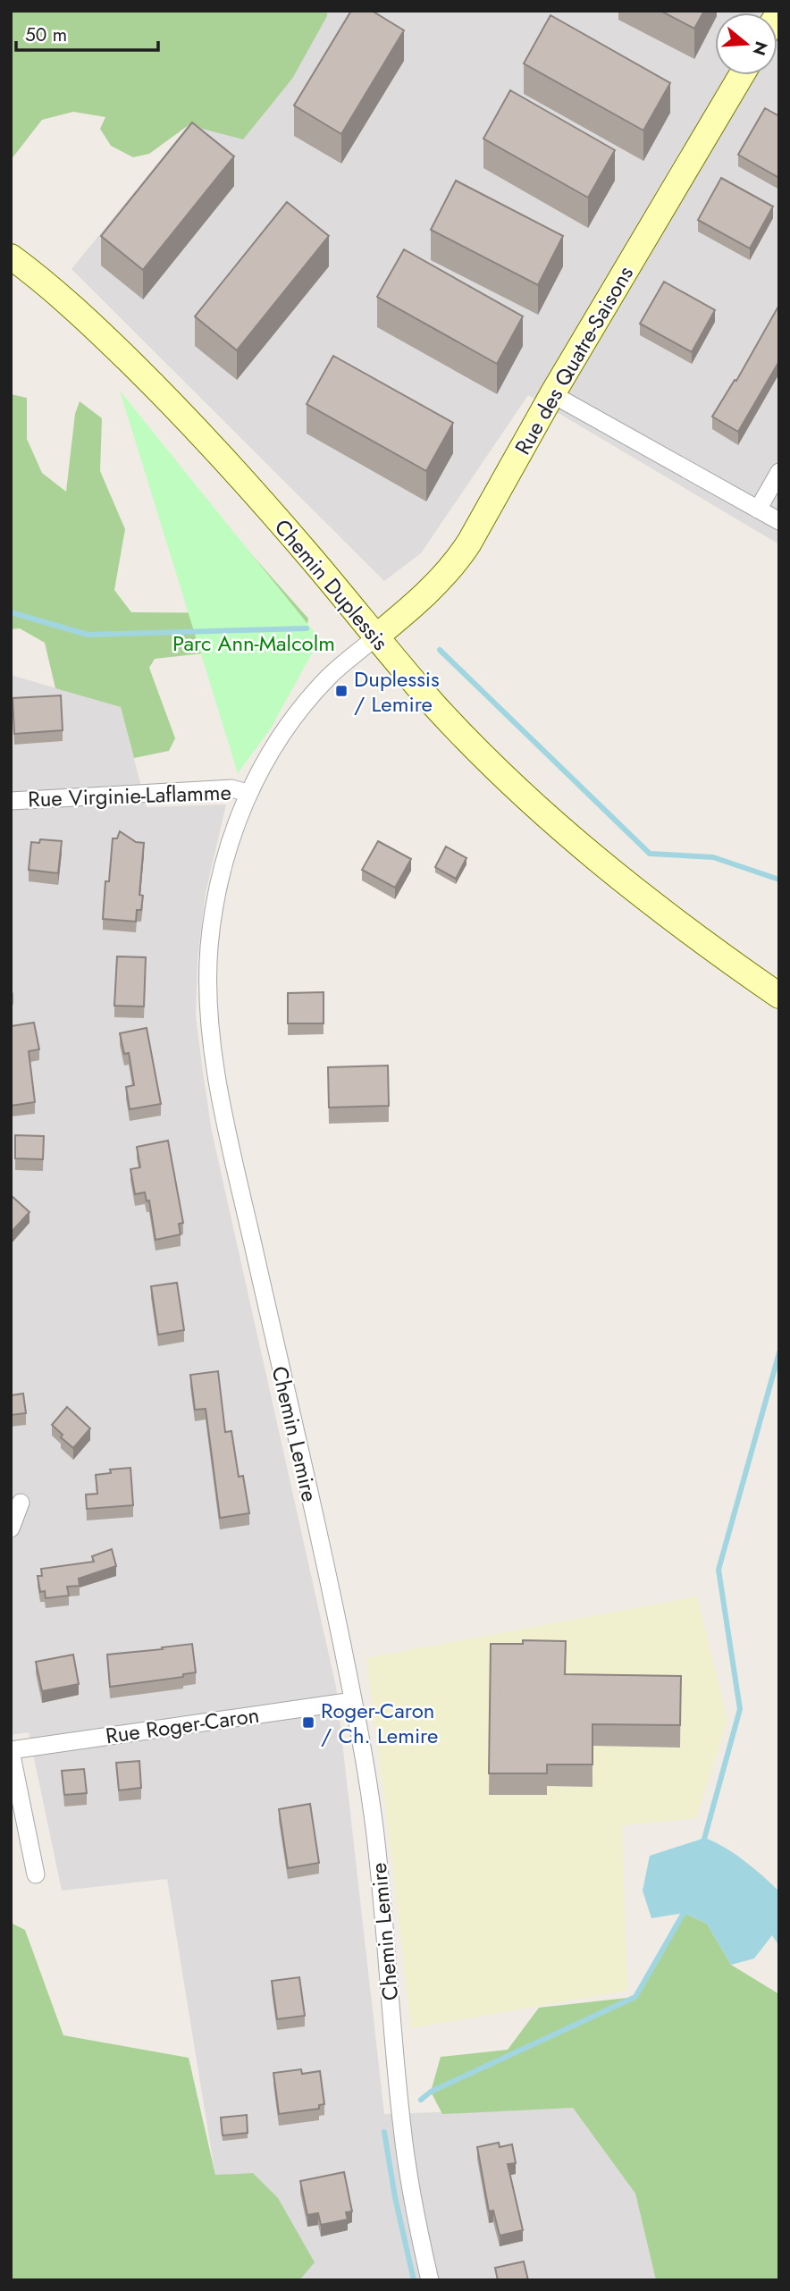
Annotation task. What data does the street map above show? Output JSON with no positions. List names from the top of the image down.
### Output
{
  "streets": {
    "street": [
      "Rue des Quatre-Saisons",
      "Chemin Duplessis",
      "Rue Virginie-Laflamme",
      "Chemin Lemire",
      "Rue Roger-Caron"
    ]
  },
  "crossings": [
    ["Rue des Quatre-Saisons", "Chemin Duplessis"],
    ["Rue des Quatre-Saisons", "Chemin Lemire"],
    ["Chemin Duplessis", "Chemin Lemire"],
    ["Rue Virginie-Laflamme", "Chemin Lemire"],
    ["Chemin Lemire", "Rue Roger-Caron"]
  ],
  "parks": ["Parc Ann-Malcolm"],
  "places": {
    "transit": ["Duplessis / Lemire", "Roger-Caron / Ch. Lemire"]
  },
  "scale_bar": "50 m",
  "north": "right"
}
